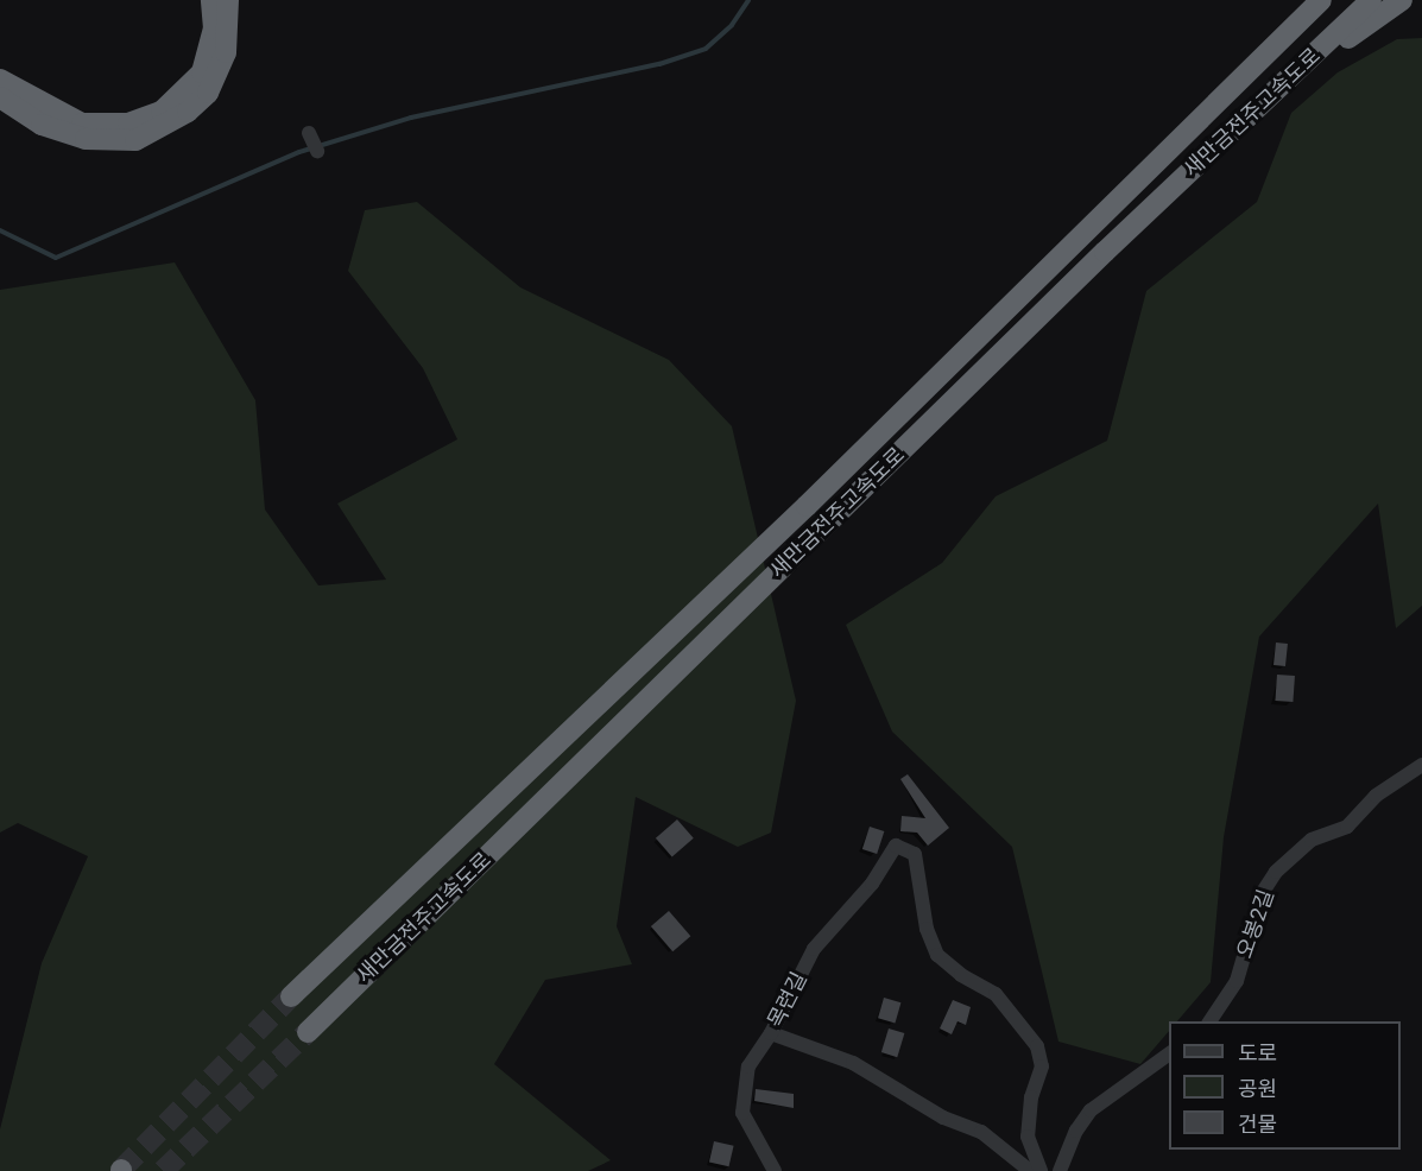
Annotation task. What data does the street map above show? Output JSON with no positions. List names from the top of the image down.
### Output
{
  "streets": {
    "highway": ["새만금전주고속도로"],
    "street": ["오봉2길", "목련길"]
  },
  "legend": ["도로", "공원", "건물"]
}
